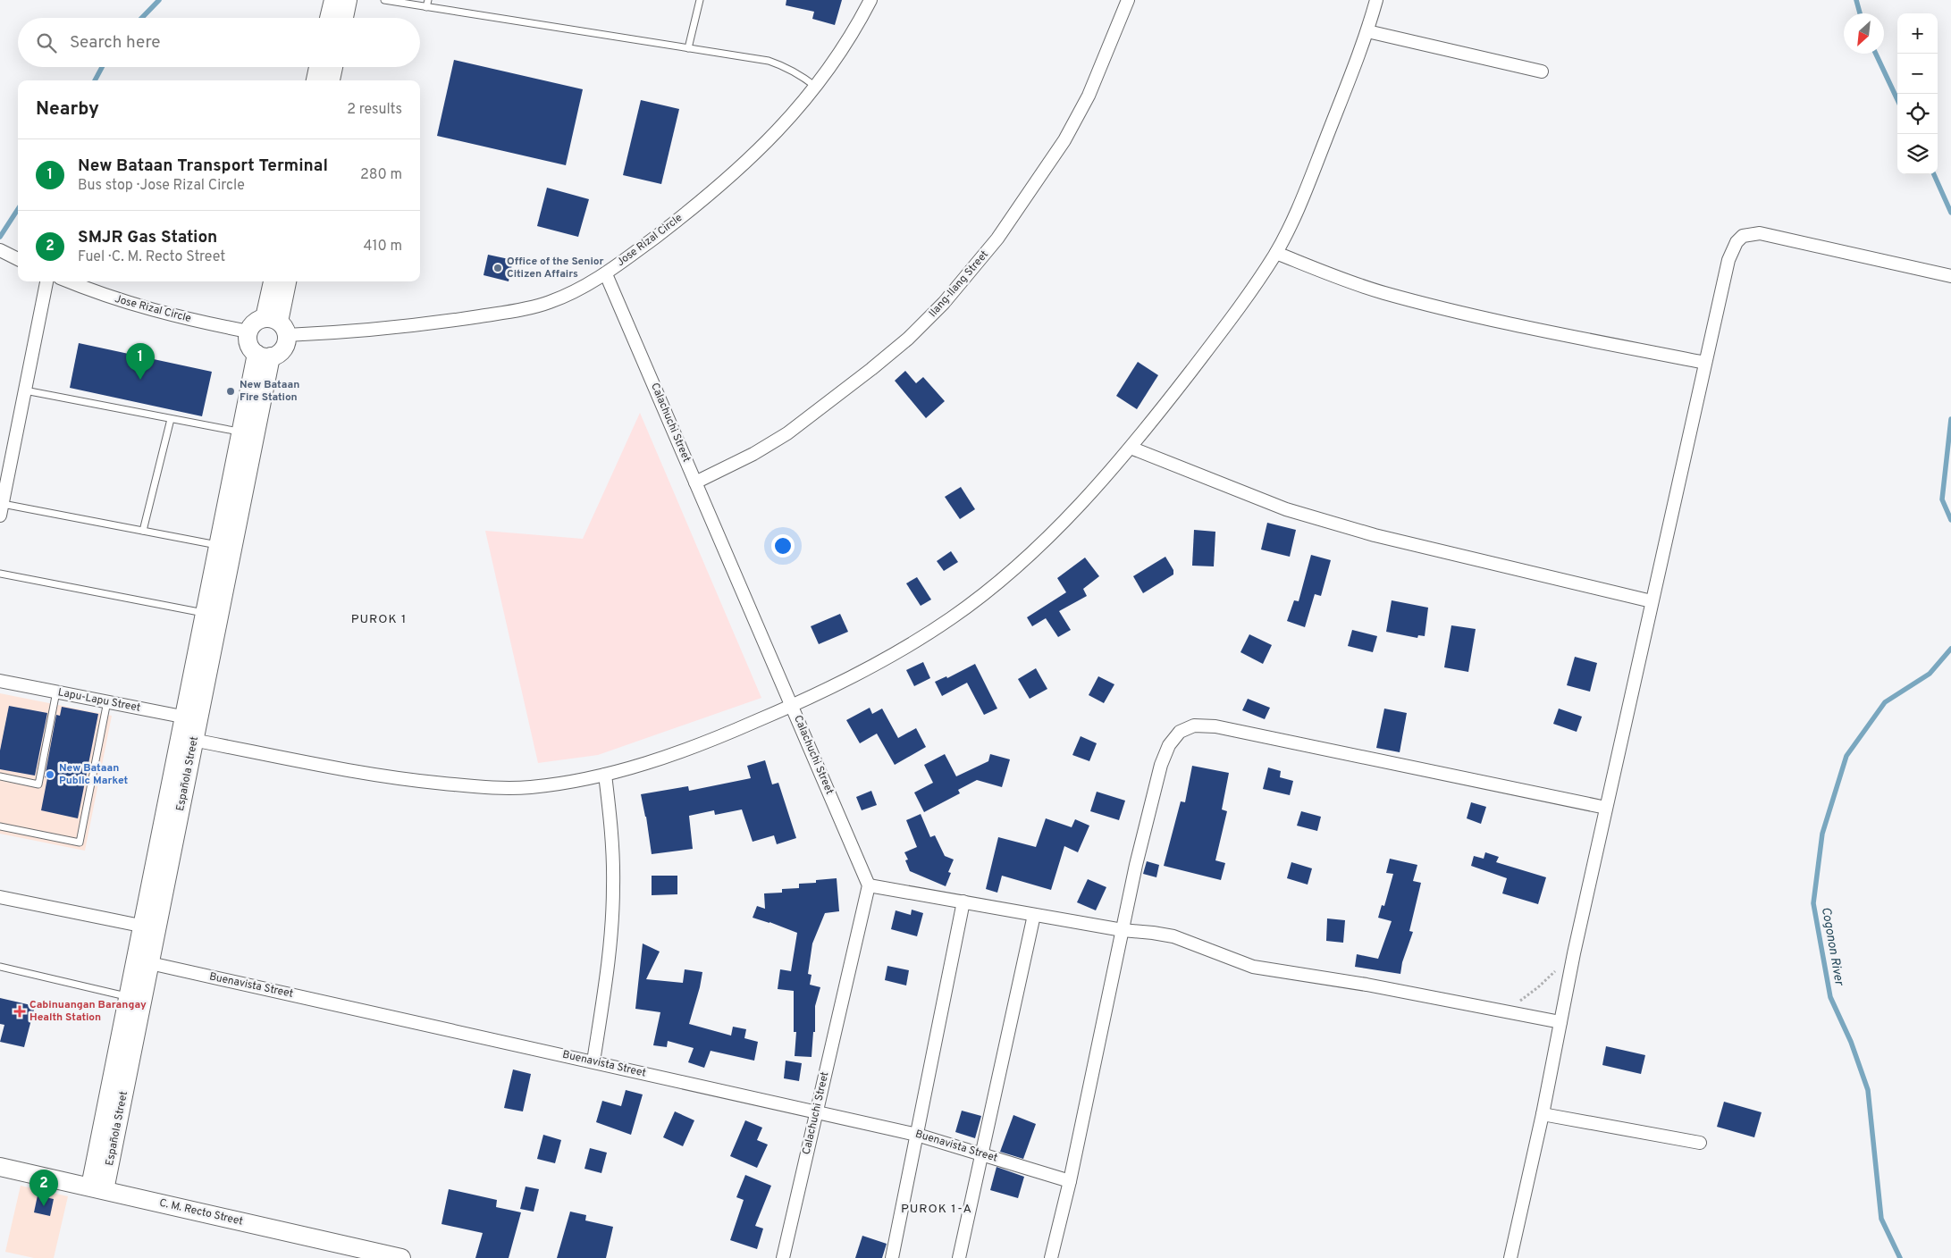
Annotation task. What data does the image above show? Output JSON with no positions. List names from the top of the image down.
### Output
{
  "streets": {
    "street": [
      "Jose Rizal Circle",
      "Ilang-Ilang Street",
      "Calachuchi Street",
      "Lapu-Lapu Street",
      "Española Street",
      "Buenavista Street",
      "C. M. Recto Street"
    ]
  },
  "crossings": [
    ["Jose Rizal Circle", "Calachuchi Street"],
    ["Jose Rizal Circle", "Española Street"],
    ["Ilang-Ilang Street", "Calachuchi Street"],
    ["Calachuchi Street", "Buenavista Street"],
    ["Lapu-Lapu Street", "Española Street"],
    ["Española Street", "Buenavista Street"],
    ["Española Street", "C. M. Recto Street"]
  ],
  "districts": ["PUROK 1", "PUROK 1-A"],
  "water": ["Cogonon River"],
  "places": {
    "other": ["Office of the Senior Citizen Affairs", "New Bataan Fire Station", "New Bataan Public Market"],
    "health": ["Cabinuangan Barangay Health Station"]
  },
  "north": "bottom left",
  "page": {
    "map_buttons": ["+", "−"],
    "search": "Search here",
    "heading": ["Nearby", "2 results"],
    "list": [
      {
        "mark": "1",
        "name": "New Bataan Transport Terminal",
        "note": "Bus stop · Jose Rizal Circle",
        "value": "280 m"
      },
      {
        "mark": "2",
        "name": "SMJR Gas Station",
        "note": "Fuel · C. M. Recto Street",
        "value": "410 m"
      }
    ],
    "pins": ["1", "2"]
  }
}
